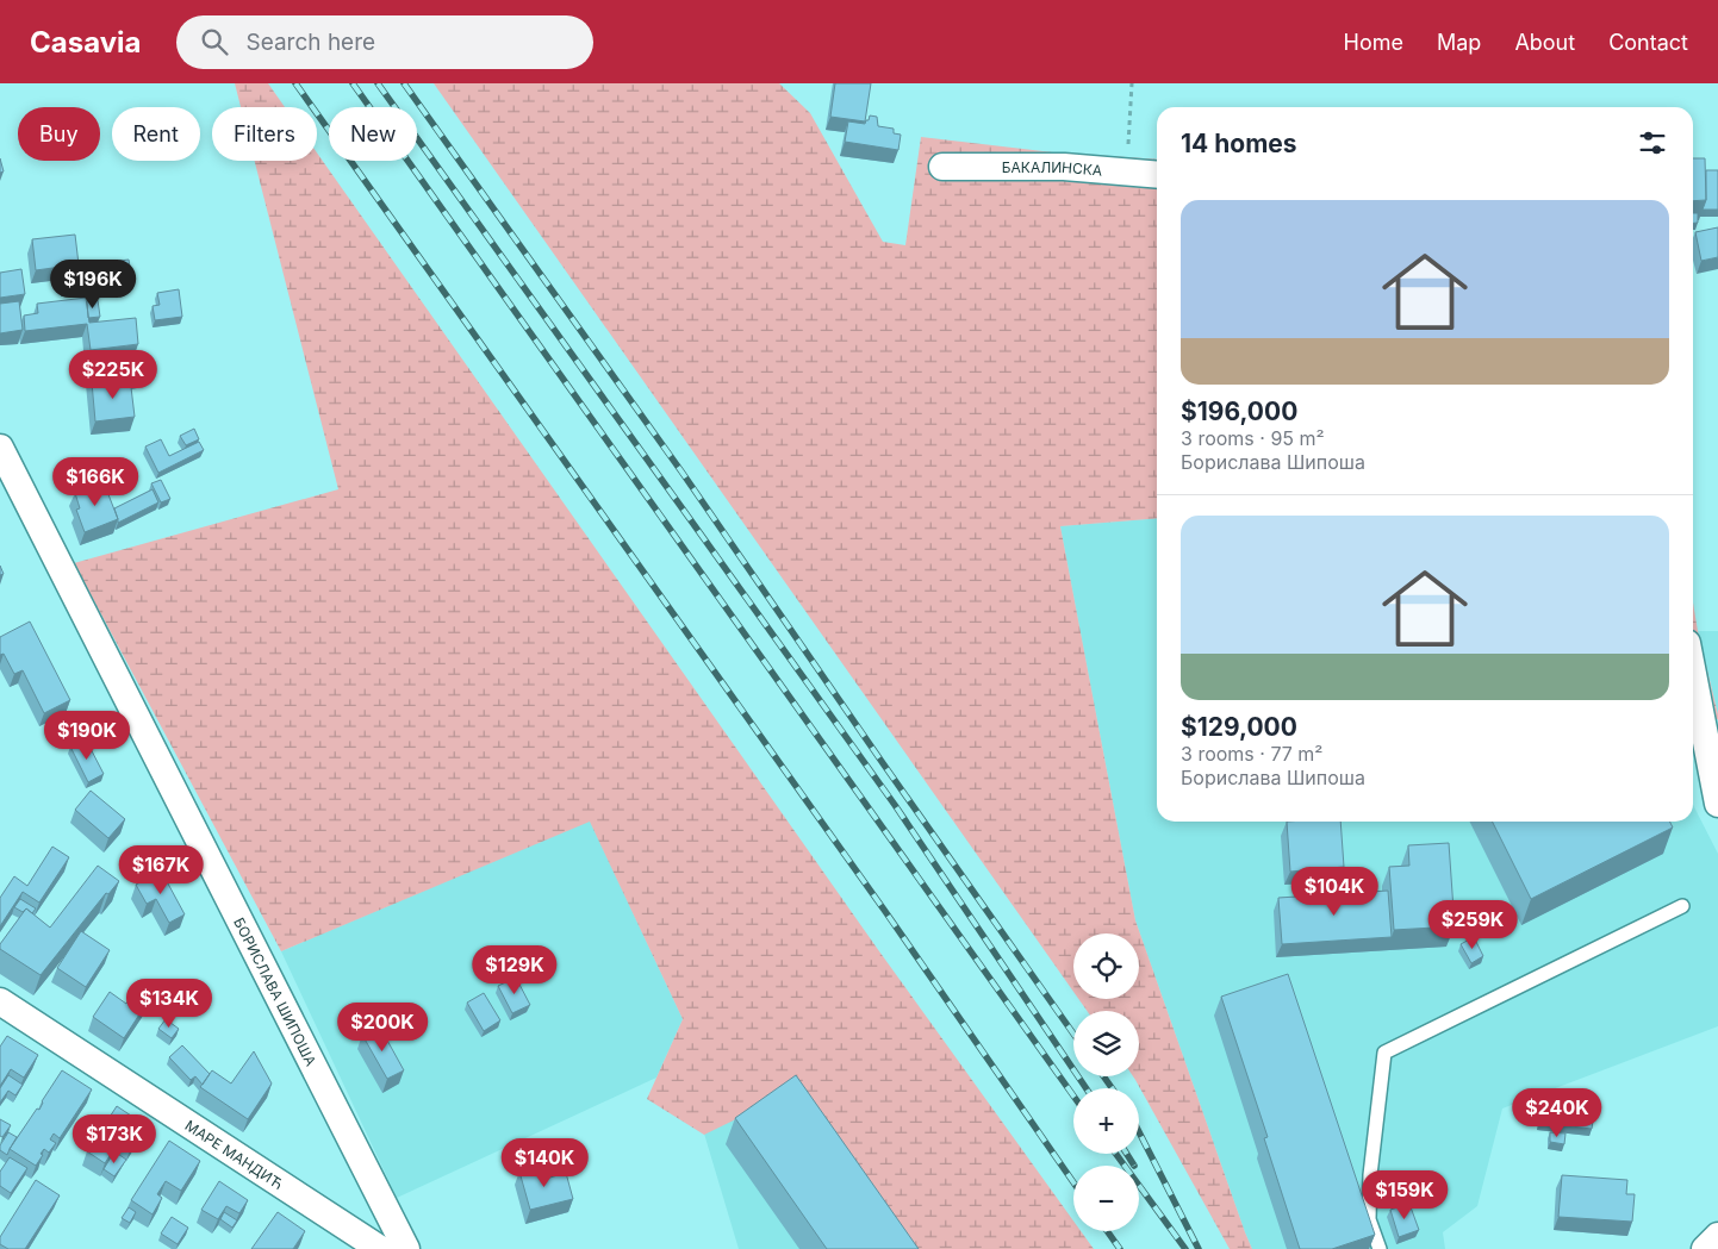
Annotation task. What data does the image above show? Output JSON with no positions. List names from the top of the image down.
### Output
{
  "streets": {
    "street": ["БАКАЛИНСКА", "БОРИСЛАВА ШИПОША", "МАРЕ МАНДИЋ"]
  },
  "page": {
    "header": "Casavia",
    "search": "Search here",
    "nav": [
      "Home",
      "Map",
      "About",
      "Contact"
    ],
    "chip": [
      "Buy",
      "Rent",
      "Filters",
      "New"
    ],
    "heading": "14 homes",
    "list": [
      {
        "name": "$196,000",
        "note": "3 rooms · 95 m² · Борислава Шипоша"
      },
      {
        "name": "$129,000",
        "note": "3 rooms · 77 m² · Борислава Шипоша"
      }
    ],
    "price": [
      "$196K",
      "$225K",
      "$166K",
      "$190K",
      "$167K",
      "$104K",
      "$259K",
      "$129K",
      "$134K",
      "$200K",
      "$240K",
      "$173K",
      "$140K",
      "$159K"
    ],
    "map_buttons": ["+", "−"]
  }
}
